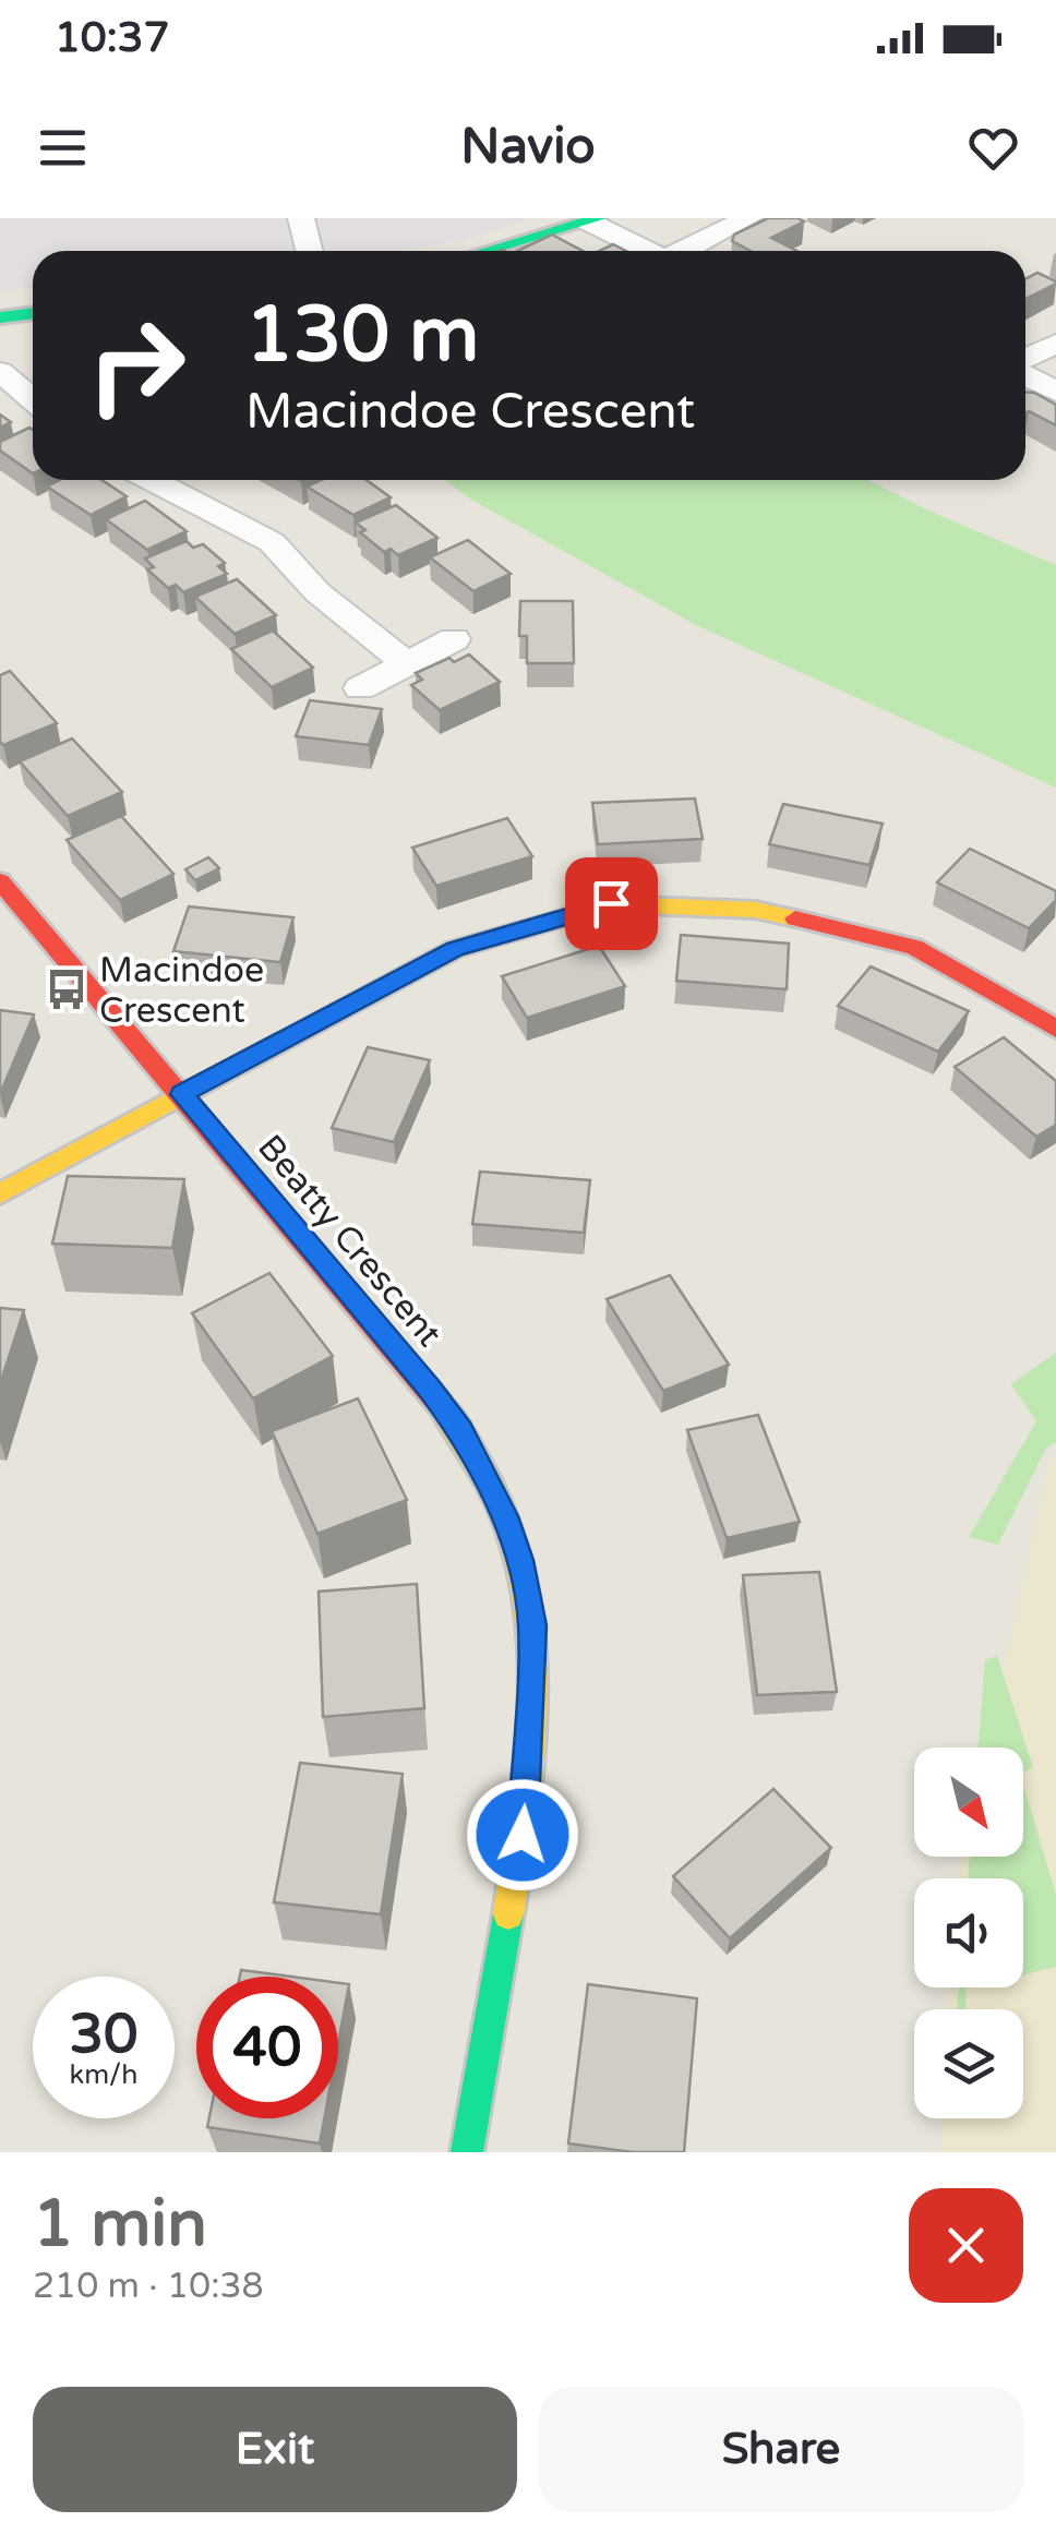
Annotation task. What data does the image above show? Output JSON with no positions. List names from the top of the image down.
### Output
{
  "streets": {
    "street": ["Beatty Crescent"]
  },
  "places": {
    "bus stop": ["Macindoe Crescent"]
  },
  "north": "bottom right",
  "page": {
    "status": "10:37",
    "header": "Navio",
    "turn": ["130 m", "Macindoe Crescent"],
    "speed": "30 km/h",
    "limit": "40",
    "heading": ["1 min", "210 m · 10:38"],
    "buttons": ["Exit", "Share"]
  }
}
